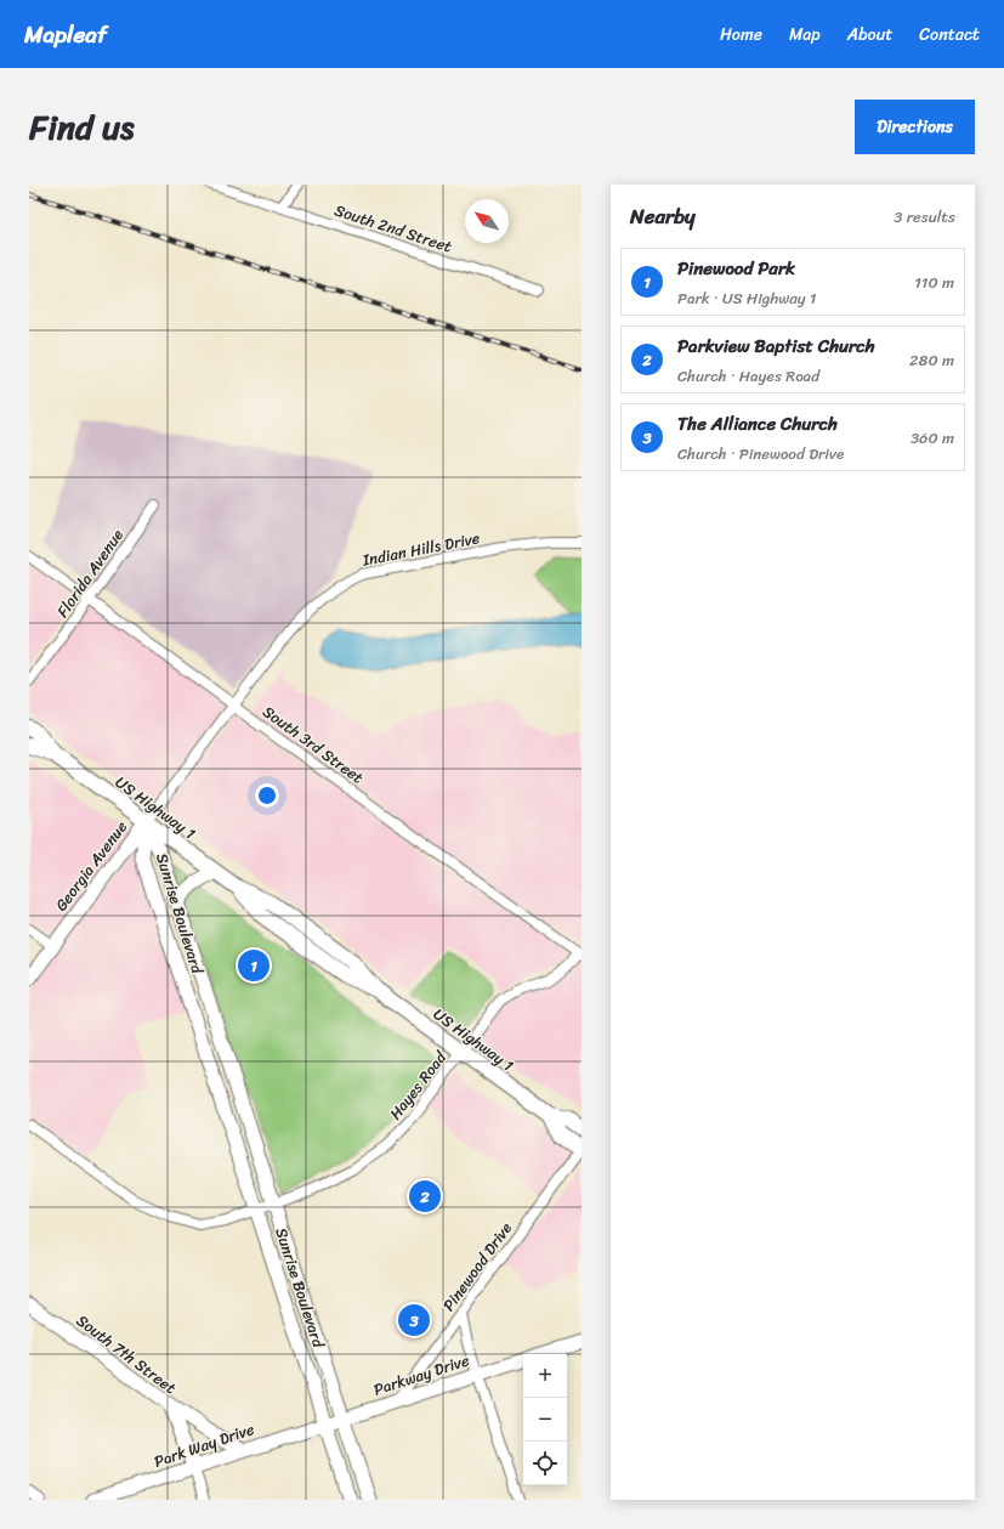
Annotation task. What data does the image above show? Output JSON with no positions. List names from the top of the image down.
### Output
{
  "streets": {
    "main road": [
      "US Highway 1",
      "Georgia Avenue",
      "Sunrise Boulevard",
      "South 7th Street",
      "Parkway Drive",
      "Park Way Drive"
    ],
    "street": [
      "South 2nd Street",
      "Indian Hills Drive",
      "Florida Avenue",
      "South 3rd Street",
      "Hayes Road",
      "Pinewood Drive"
    ]
  },
  "crossings": [
    ["Indian Hills Drive", "South 3rd Street"],
    ["Indian Hills Drive", "Georgia Avenue"],
    ["Florida Avenue", "South 3rd Street"],
    ["South 3rd Street", "Georgia Avenue"],
    ["South 3rd Street", "Hayes Road"],
    ["US Highway 1", "Georgia Avenue"],
    ["US Highway 1", "Sunrise Boulevard"],
    ["US Highway 1", "Hayes Road"],
    ["US Highway 1", "Pinewood Drive"],
    ["Georgia Avenue", "Sunrise Boulevard"],
    ["Sunrise Boulevard", "Hayes Road"],
    ["Sunrise Boulevard", "Parkway Drive"],
    ["Sunrise Boulevard", "Park Way Drive"],
    ["Pinewood Drive", "Parkway Drive"],
    ["South 7th Street", "Park Way Drive"],
    ["Parkway Drive", "Park Way Drive"]
  ],
  "north": "top left",
  "page": {
    "header": "Mapleaf",
    "nav": [
      "Home",
      "Map",
      "About",
      "Contact"
    ],
    "title": "Find us",
    "buttons": "Directions",
    "heading": ["Nearby", "3 results"],
    "list": [
      {
        "mark": "1",
        "name": "Pinewood Park",
        "note": "Park · US Highway 1",
        "value": "110 m"
      },
      {
        "mark": "2",
        "name": "Parkview Baptist Church",
        "note": "Church · Hayes Road",
        "value": "280 m"
      },
      {
        "mark": "3",
        "name": "The Alliance Church",
        "note": "Church · Pinewood Drive",
        "value": "360 m"
      }
    ],
    "pins": ["1", "2", "3"],
    "map_buttons": ["+", "−"]
  }
}
